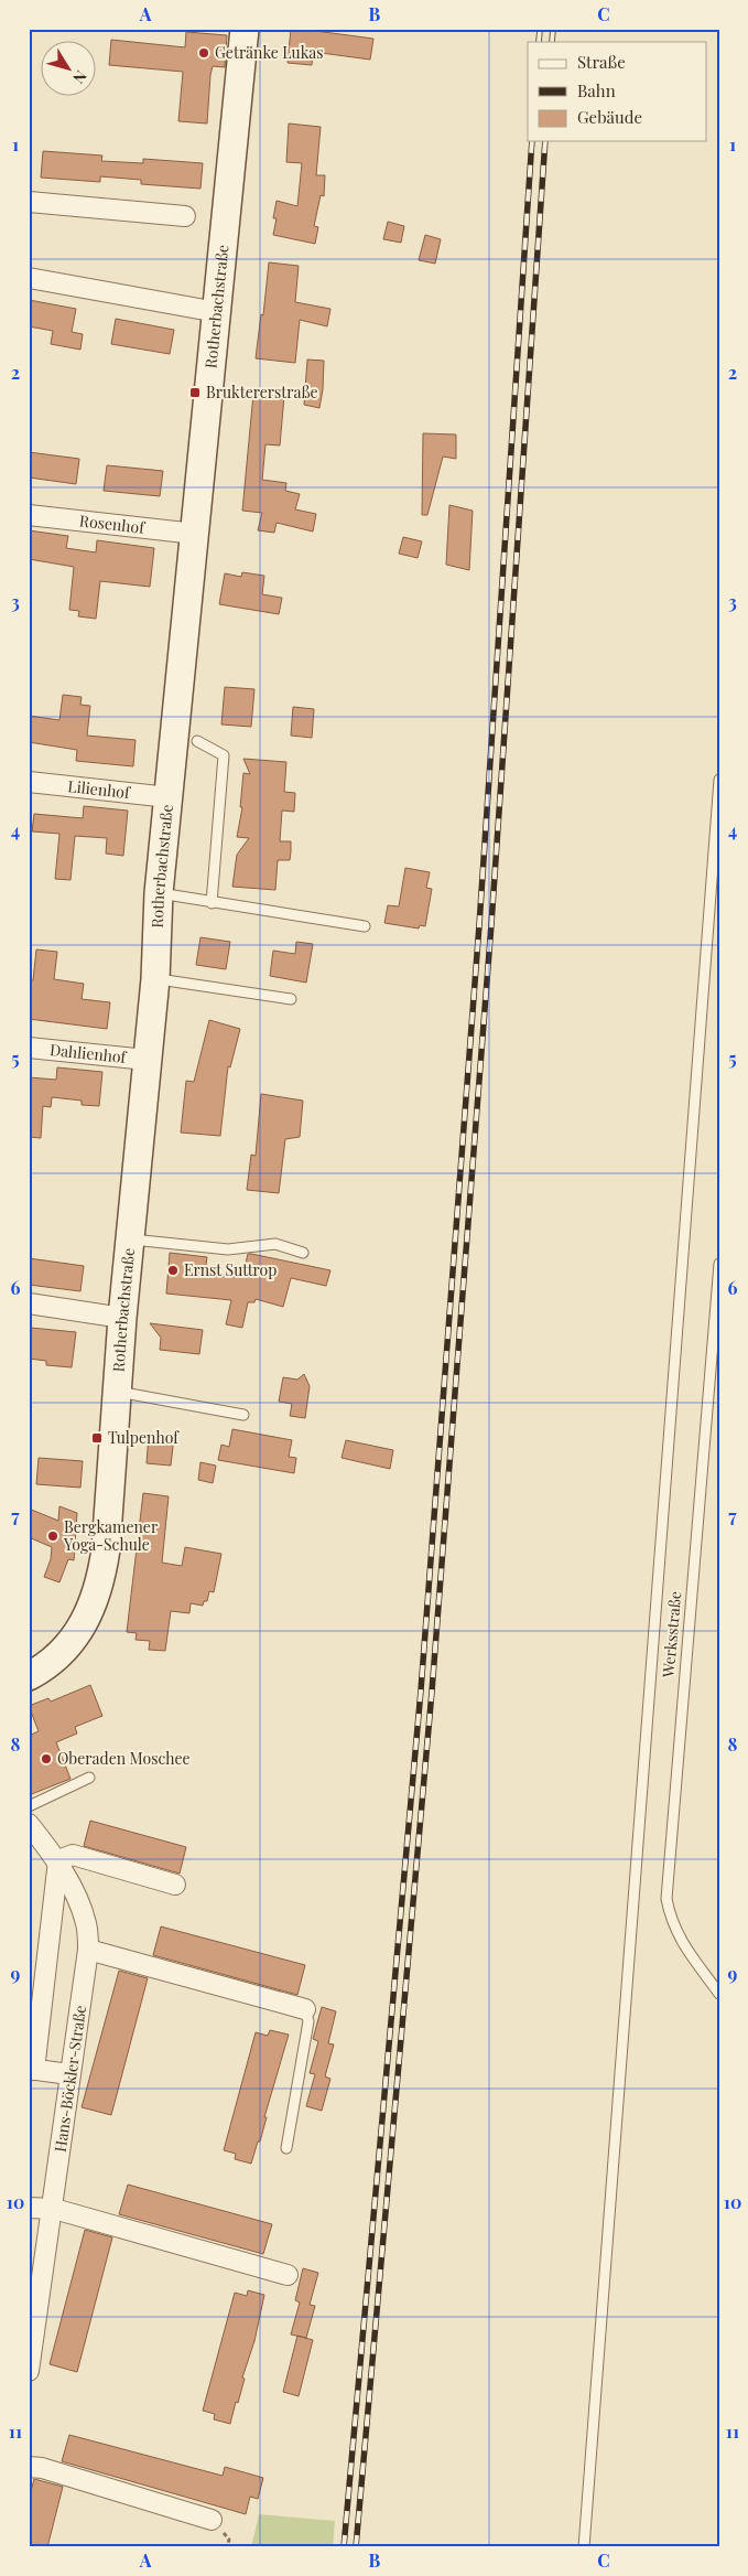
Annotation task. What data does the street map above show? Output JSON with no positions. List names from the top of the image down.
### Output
{
  "streets": {
    "street": [
      "Rotherbachstraße",
      "Rosenhof",
      "Lilienhof",
      "Dahlienhof",
      "Hans-Böckler-Straße"
    ],
    "lane": ["Werksstraße"]
  },
  "crossings": [
    ["Rotherbachstraße", "Rosenhof"],
    ["Rotherbachstraße", "Lilienhof"],
    ["Rotherbachstraße", "Dahlienhof"]
  ],
  "places": {
    "other": [
      "Getränke Lukas",
      "Ernst Suttrop",
      "Bergkamener Yoga-Schule",
      "Oberaden Moschee"
    ],
    "transit": ["Bruktererstraße", "Tulpenhof"]
  },
  "legend": ["Straße", "Bahn", "Gebäude"],
  "north": "bottom right",
  "grid": {
    "columns": ["A", "B", "C"],
    "rows": [
      "1",
      "2",
      "3",
      "4",
      "5",
      "6",
      "7",
      "8",
      "9",
      "10",
      "11"
    ]
  }
}
